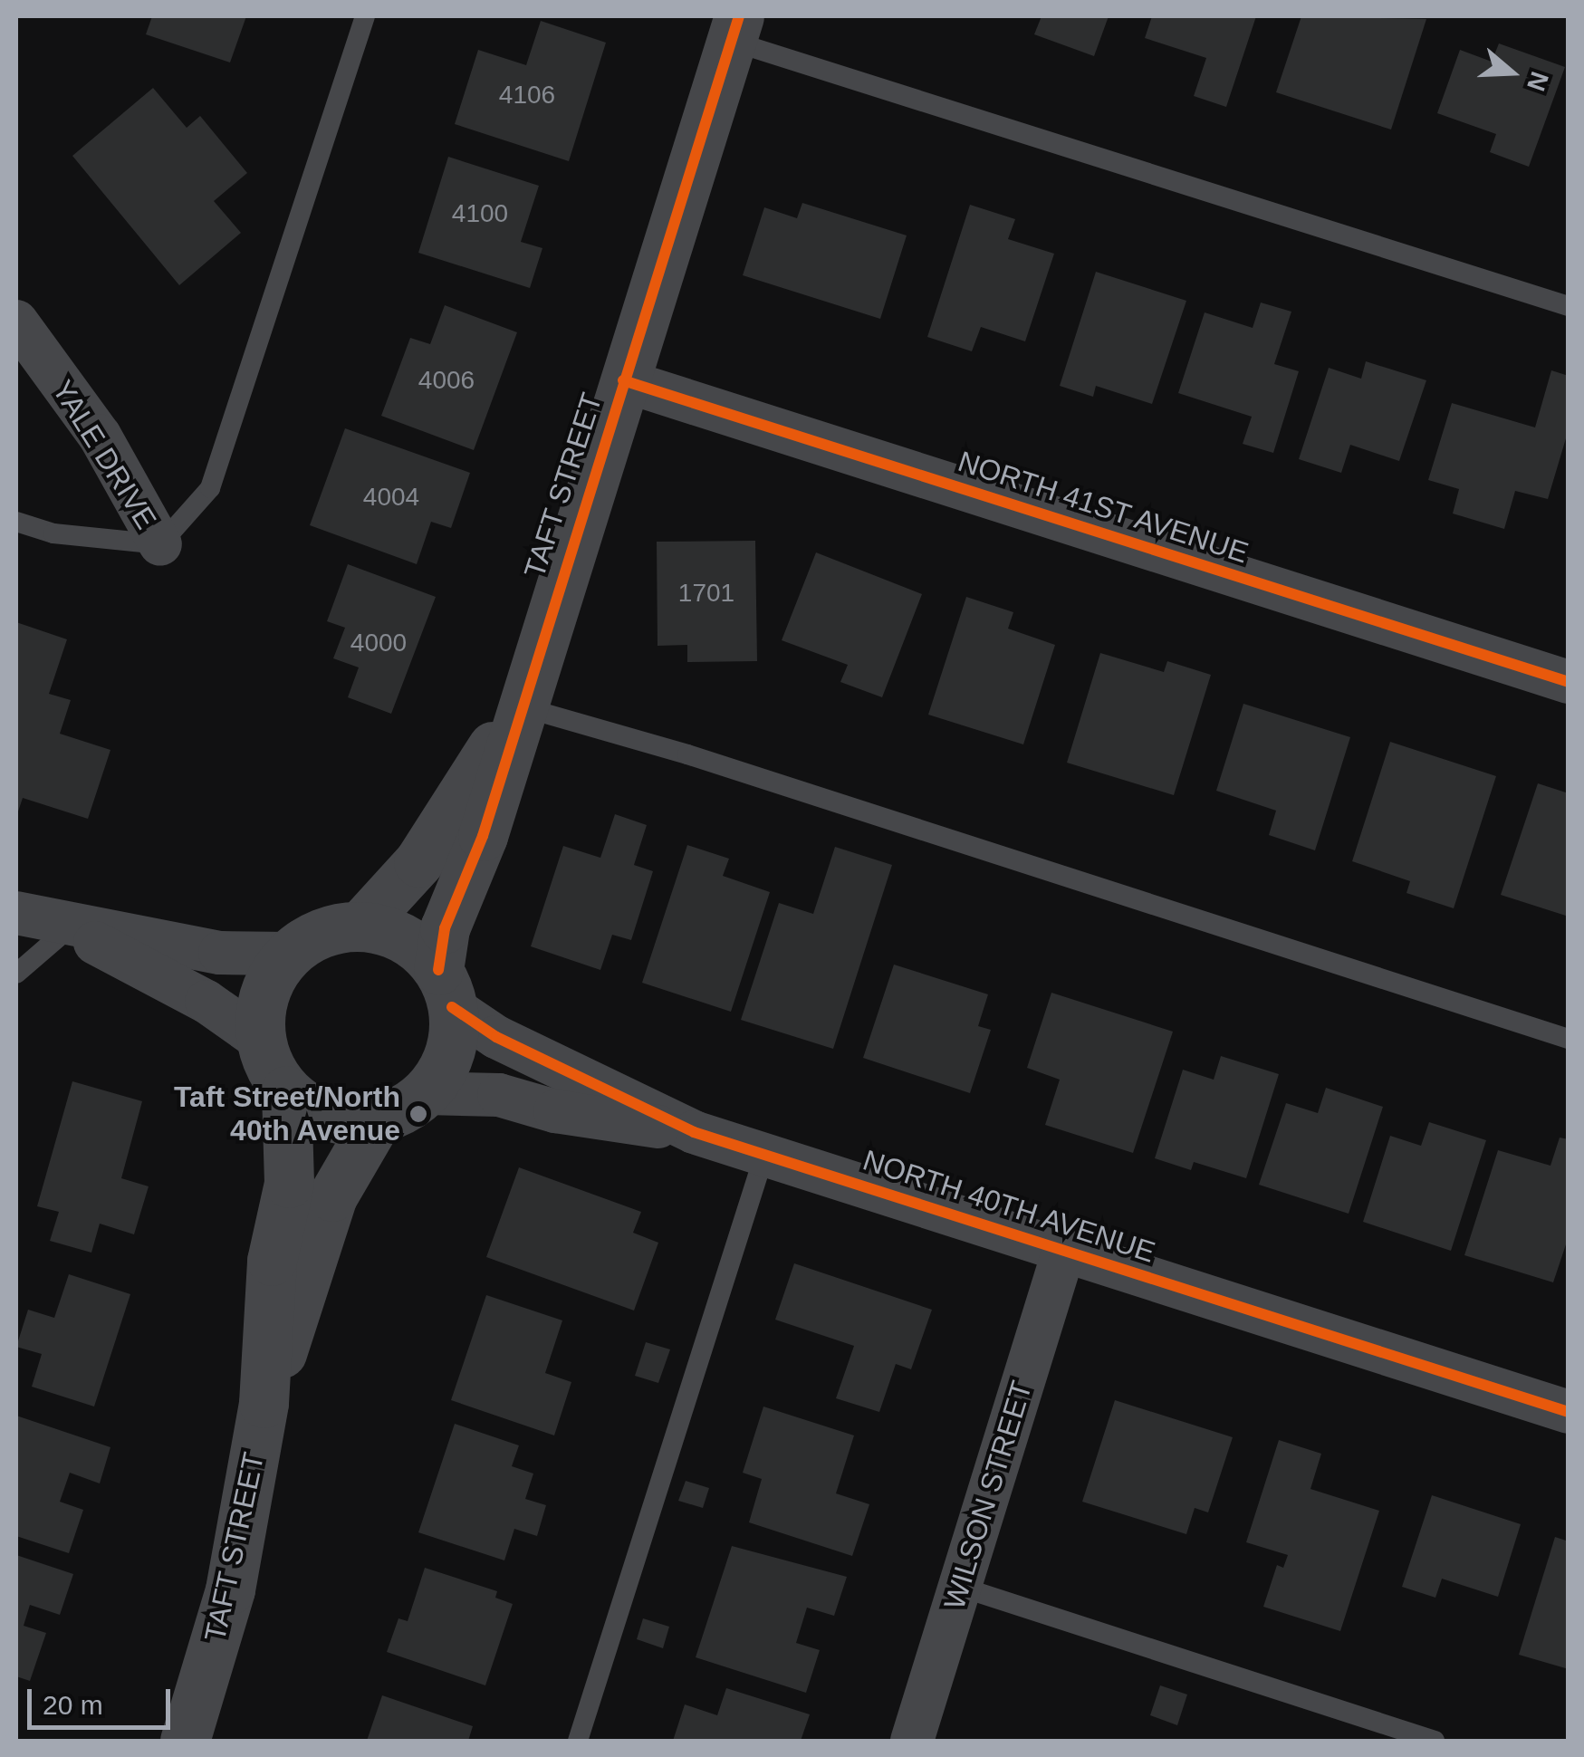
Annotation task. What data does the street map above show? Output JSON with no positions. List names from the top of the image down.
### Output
{
  "streets": {
    "street": [
      "YALE DRIVE",
      "TAFT STREET",
      "NORTH 41ST AVENUE",
      "NORTH 40TH AVENUE",
      "WILSON STREET"
    ]
  },
  "crossings": [
    ["TAFT STREET", "NORTH 41ST AVENUE"],
    ["TAFT STREET", "NORTH 40TH AVENUE"],
    ["NORTH 40TH AVENUE", "WILSON STREET"]
  ],
  "places": ["Taft Street/North 40th Avenue"],
  "house_numbers": [
    "4106",
    "4100",
    "4006",
    "4004",
    "1701",
    "4000"
  ],
  "scale_bar": "20 m",
  "north": "right"
}
